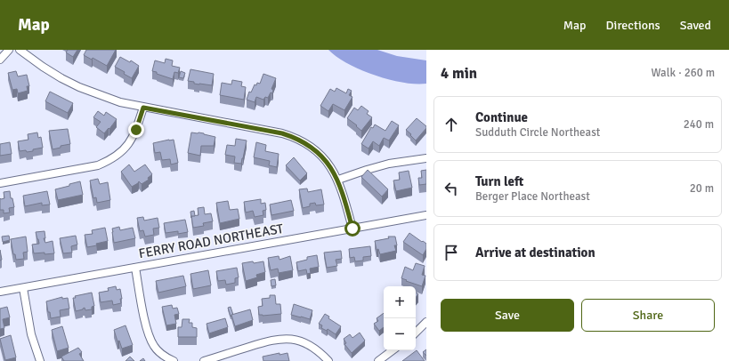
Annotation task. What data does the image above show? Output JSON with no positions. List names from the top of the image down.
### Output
{
  "streets": {
    "street": ["FERRY ROAD NORTHEAST"]
  },
  "page": {
    "header": "Map",
    "nav": ["Map", "Directions", "Saved"],
    "heading": ["4 min", "Walk · 260 m"],
    "list": [
      ["Continue", "Sudduth Circle Northeast", "240 m"],
      ["Turn left", "Berger Place Northeast", "20 m"],
      "Arrive at destination"
    ],
    "map_buttons": ["+", "−"],
    "buttons": ["Save", "Share"]
  }
}
